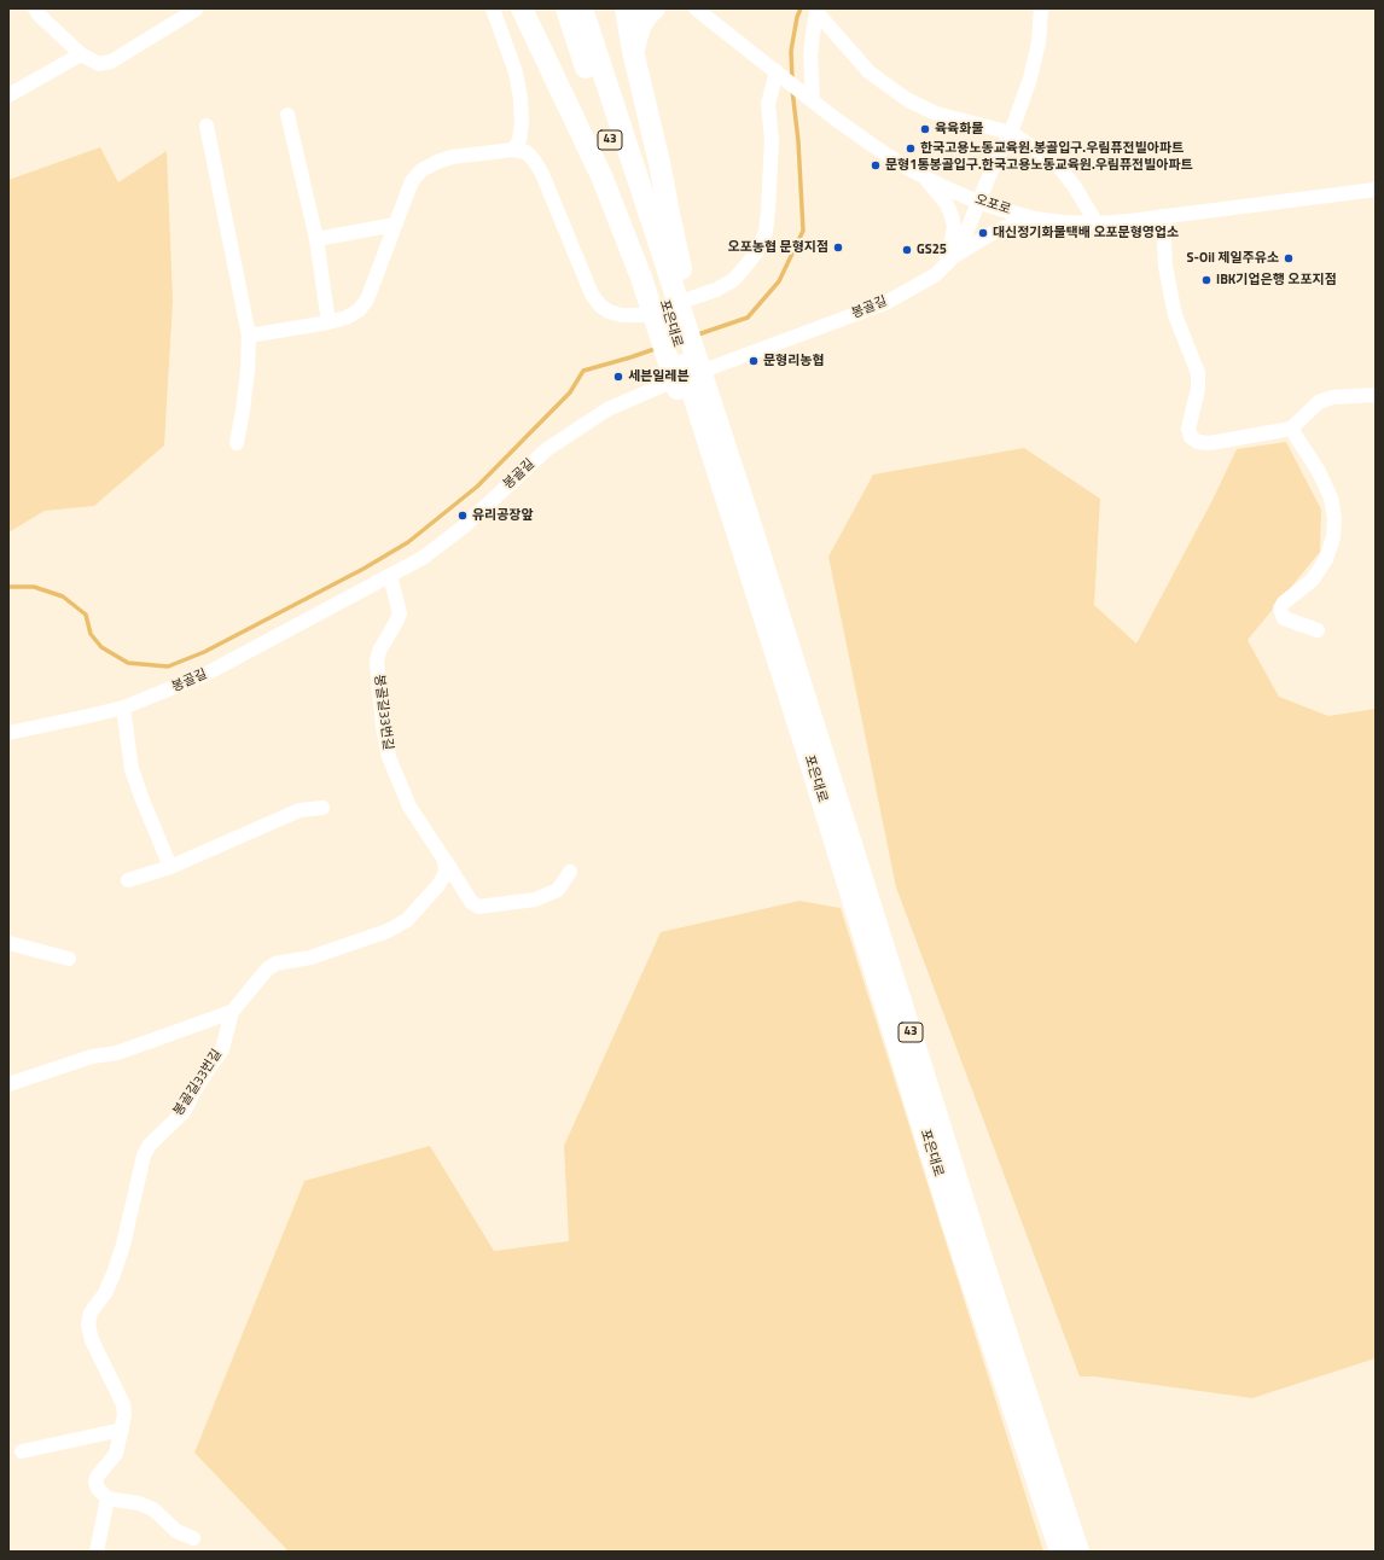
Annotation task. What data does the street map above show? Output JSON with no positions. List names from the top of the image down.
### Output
{
  "streets": {
    "highway": ["43", "포은대로"],
    "street": ["오포로", "봉골길", "봉골길33번길"]
  },
  "crossings": [
    ["오포로", "봉골길"],
    ["봉골길", "봉골길33번길"]
  ],
  "places": [
    "육육화물",
    "한국고용노동교육원.봉골입구.우림퓨전빌아파트",
    "문형1통봉골입구.한국고용노동교육원.우림퓨전빌아파트",
    "대신정기화물택배 오포문형영업소",
    "오포농협 문형지점",
    "GS25",
    "S-Oil 제일주유소",
    "IBK기업은행 오포지점",
    "문형리농협",
    "세븐일레븐",
    "유리공장앞"
  ]
}
